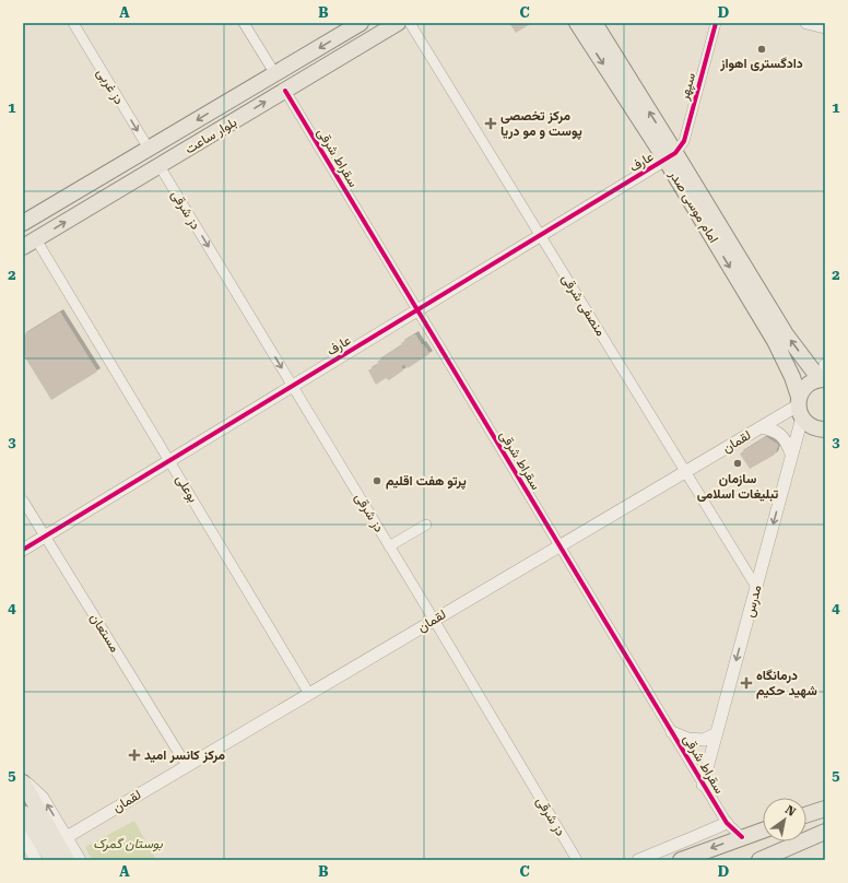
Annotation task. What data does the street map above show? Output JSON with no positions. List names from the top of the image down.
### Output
{
  "streets": {
    "main road": ["بلوار ساعت", "امام موسی صدر"],
    "street": [
      "دز غربی",
      "سپهر",
      "سقراط شرقی",
      "عارف",
      "دز شرقی",
      "منصفی شرقی",
      "لقمان",
      "بوعلی",
      "مدرس",
      "مستعان"
    ]
  },
  "crossings": [
    ["دز غربی", "بلوار ساعت"],
    ["سپهر", "عارف"],
    ["سپهر", "امام موسی صدر"],
    ["بلوار ساعت", "سقراط شرقی"],
    ["بلوار ساعت", "دز شرقی"],
    ["بلوار ساعت", "بوعلی"],
    ["سقراط شرقی", "عارف"],
    ["سقراط شرقی", "لقمان"],
    ["سقراط شرقی", "مدرس"],
    ["عارف", "امام موسی صدر"],
    ["عارف", "دز شرقی"],
    ["عارف", "منصفی شرقی"],
    ["عارف", "بوعلی"],
    ["عارف", "مستعان"],
    ["امام موسی صدر", "لقمان"],
    ["امام موسی صدر", "مدرس"],
    ["دز شرقی", "لقمان"],
    ["منصفی شرقی", "لقمان"],
    ["منصفی شرقی", "مدرس"],
    ["لقمان", "بوعلی"],
    ["لقمان", "مدرس"],
    ["لقمان", "مستعان"]
  ],
  "one_way": ["دز غربی", "مدرس"],
  "parks": ["بوستان گمرک"],
  "places": {
    "other": ["دادگستری اهواز", "سازمان تبلیغات اسلامی", "پرتو هفت اقلیم"],
    "health": ["مرکز تخصصی پوست و مو دریا", "درمانگاه شهید حکیم", "مرکز کانسر امید"]
  },
  "north": "top right",
  "grid": {
    "columns": [
      "A",
      "B",
      "C",
      "D"
    ],
    "rows": [
      "1",
      "2",
      "3",
      "4",
      "5"
    ]
  }
}
